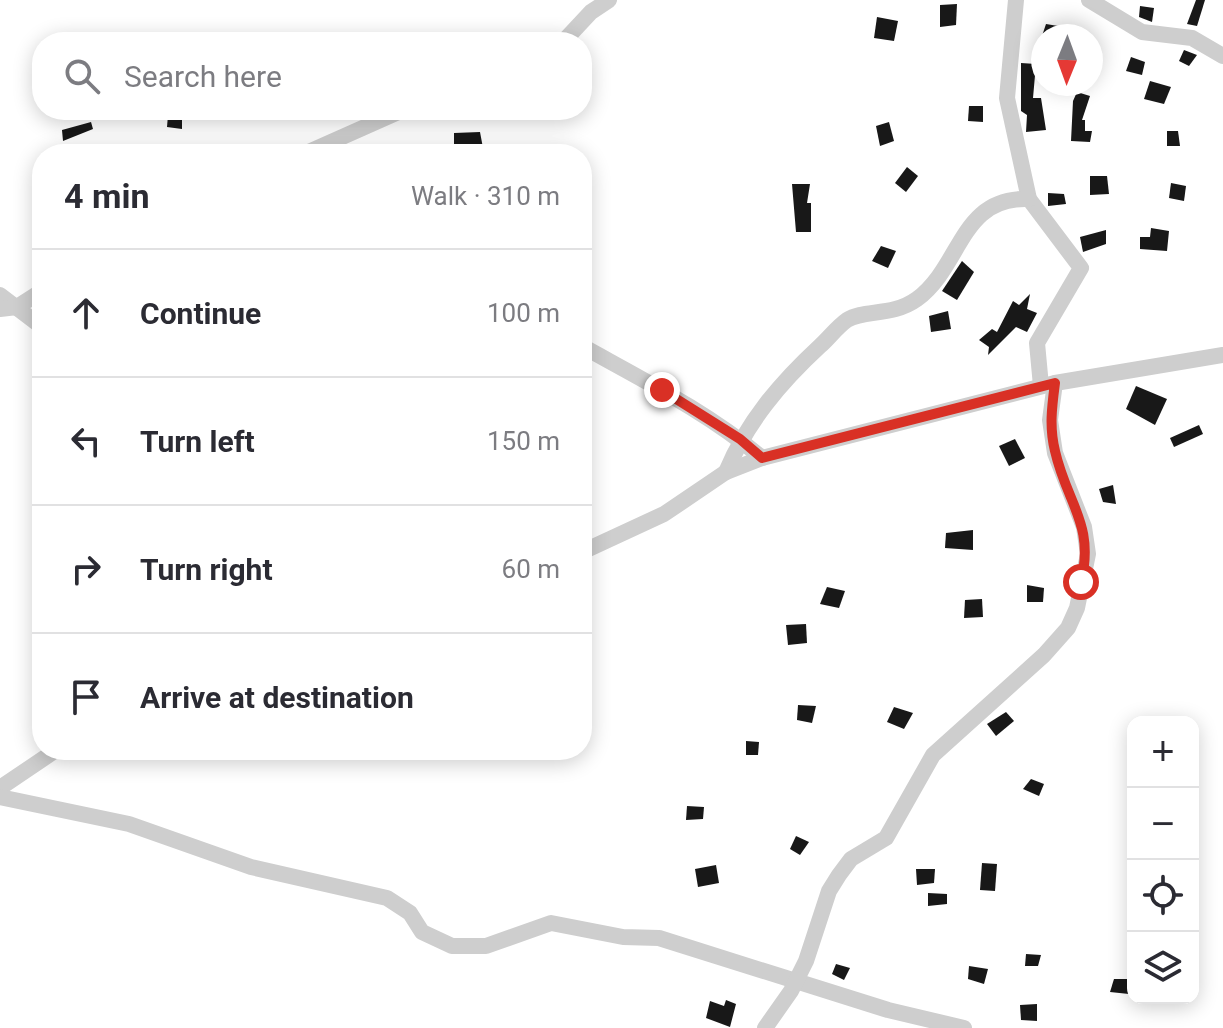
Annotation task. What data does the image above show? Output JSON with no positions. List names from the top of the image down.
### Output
{
  "north": "bottom",
  "page": {
    "search": "Search here",
    "heading": ["4 min", "Walk · 310 m"],
    "list": [
      ["Continue", "100 m"],
      ["Turn left", "150 m"],
      ["Turn right", "60 m"],
      "Arrive at destination"
    ],
    "map_buttons": ["+", "−"]
  }
}
